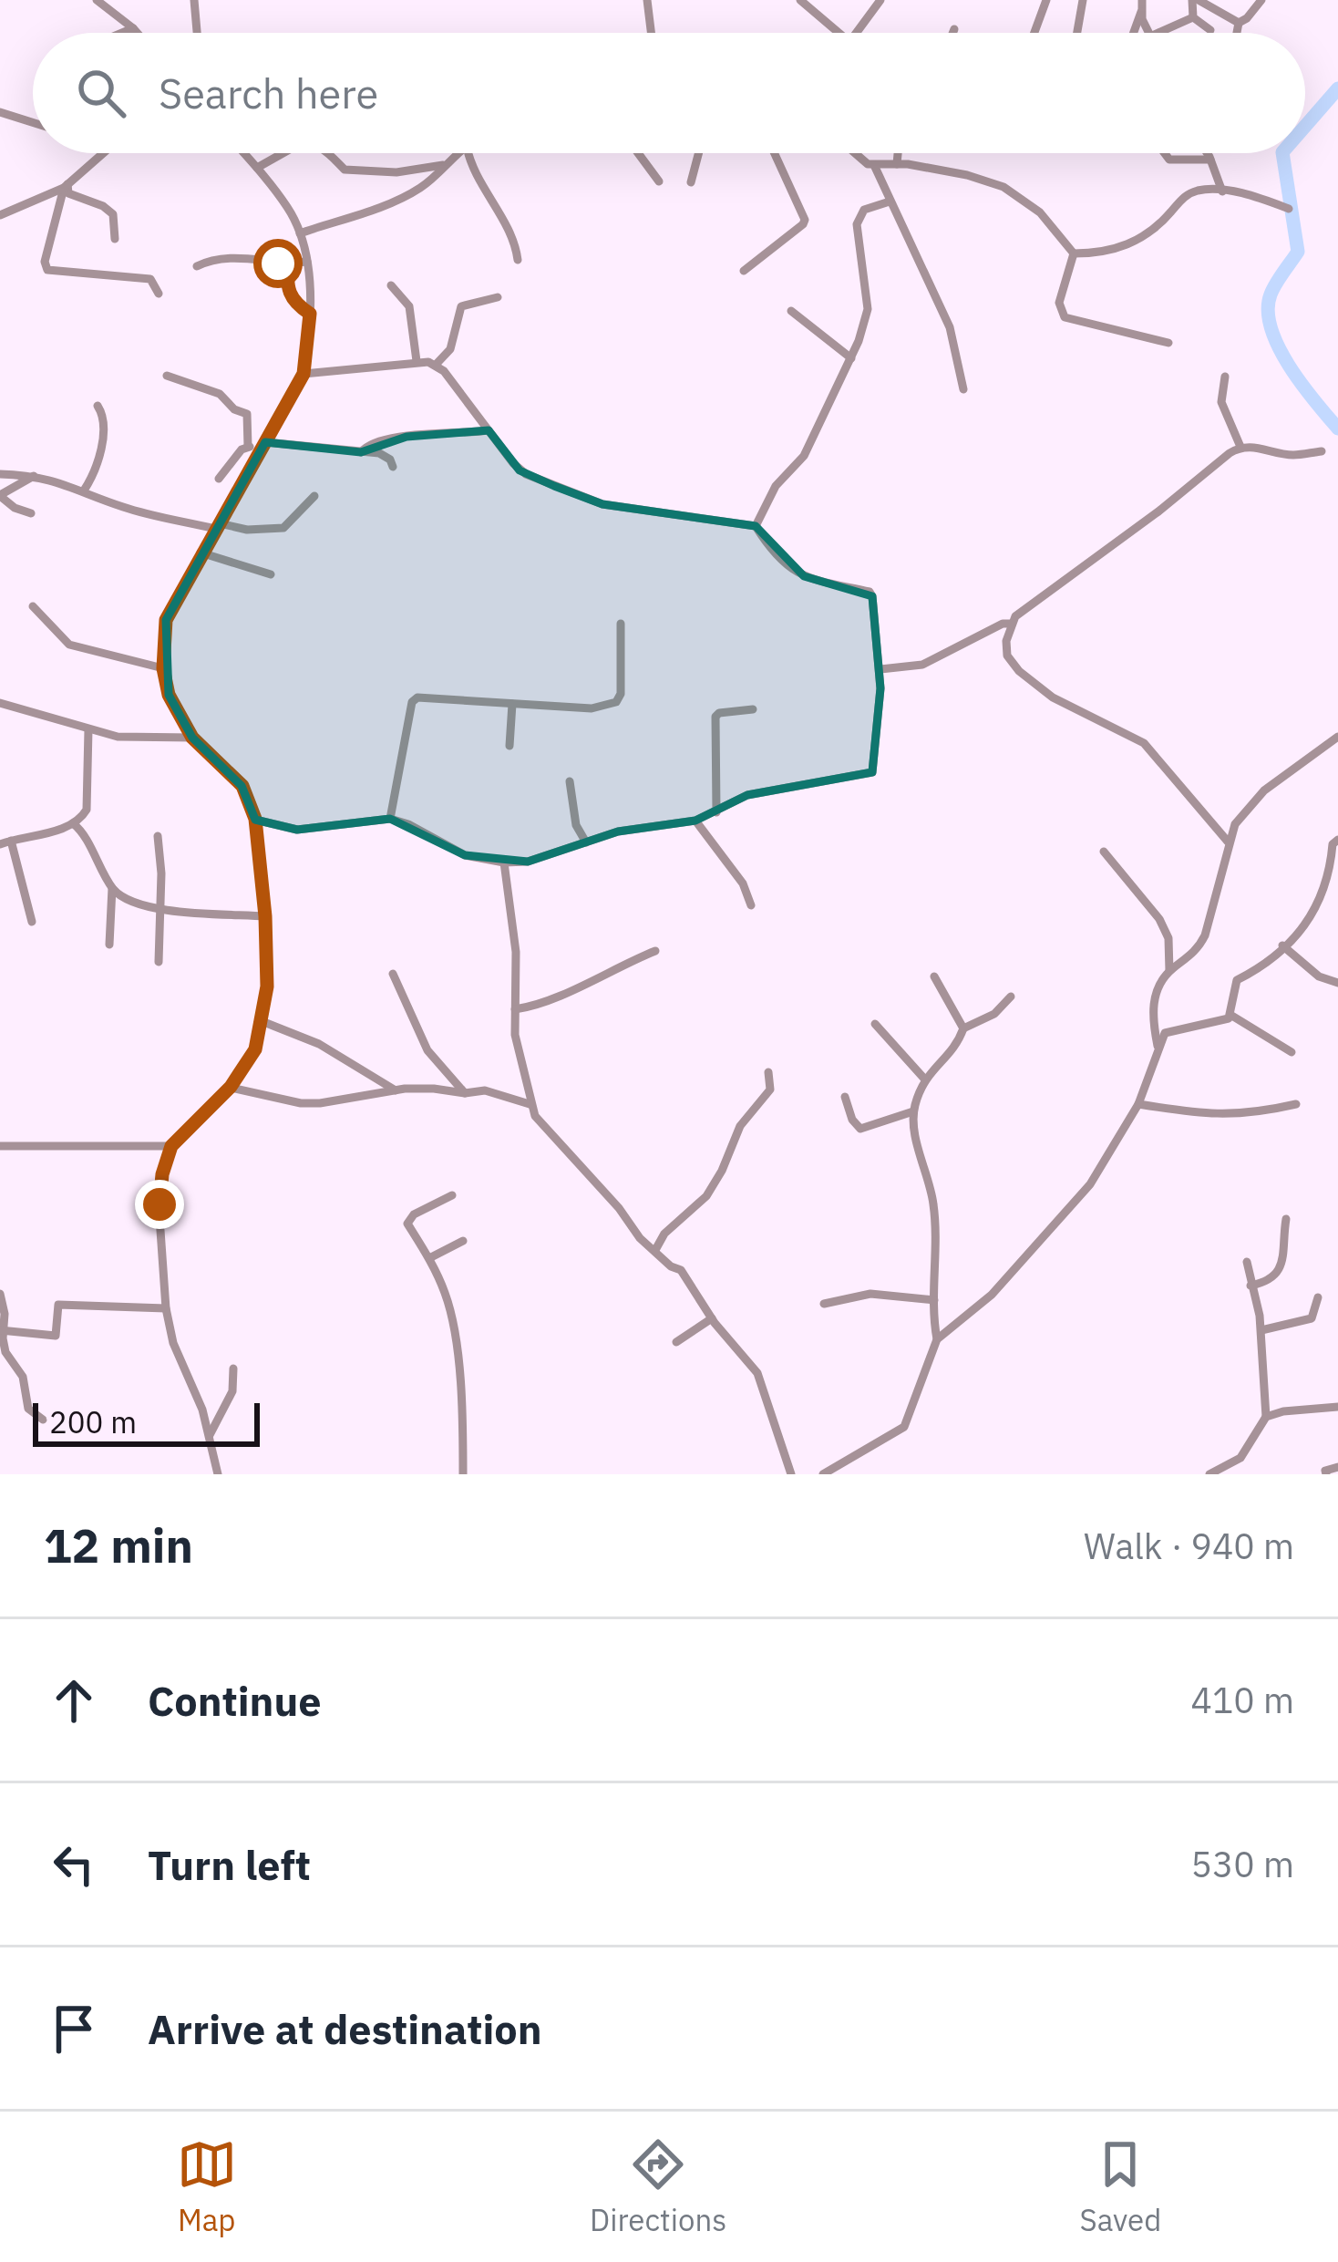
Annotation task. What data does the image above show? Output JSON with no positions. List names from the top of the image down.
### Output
{
  "scale_bar": "200 m",
  "page": {
    "search": "Search here",
    "scale": "200 m",
    "heading": ["12 min", "Walk · 940 m"],
    "list": [
      ["Continue", "410 m"],
      ["Turn left", "530 m"],
      "Arrive at destination"
    ],
    "nav": ["Map", "Directions", "Saved"]
  }
}
